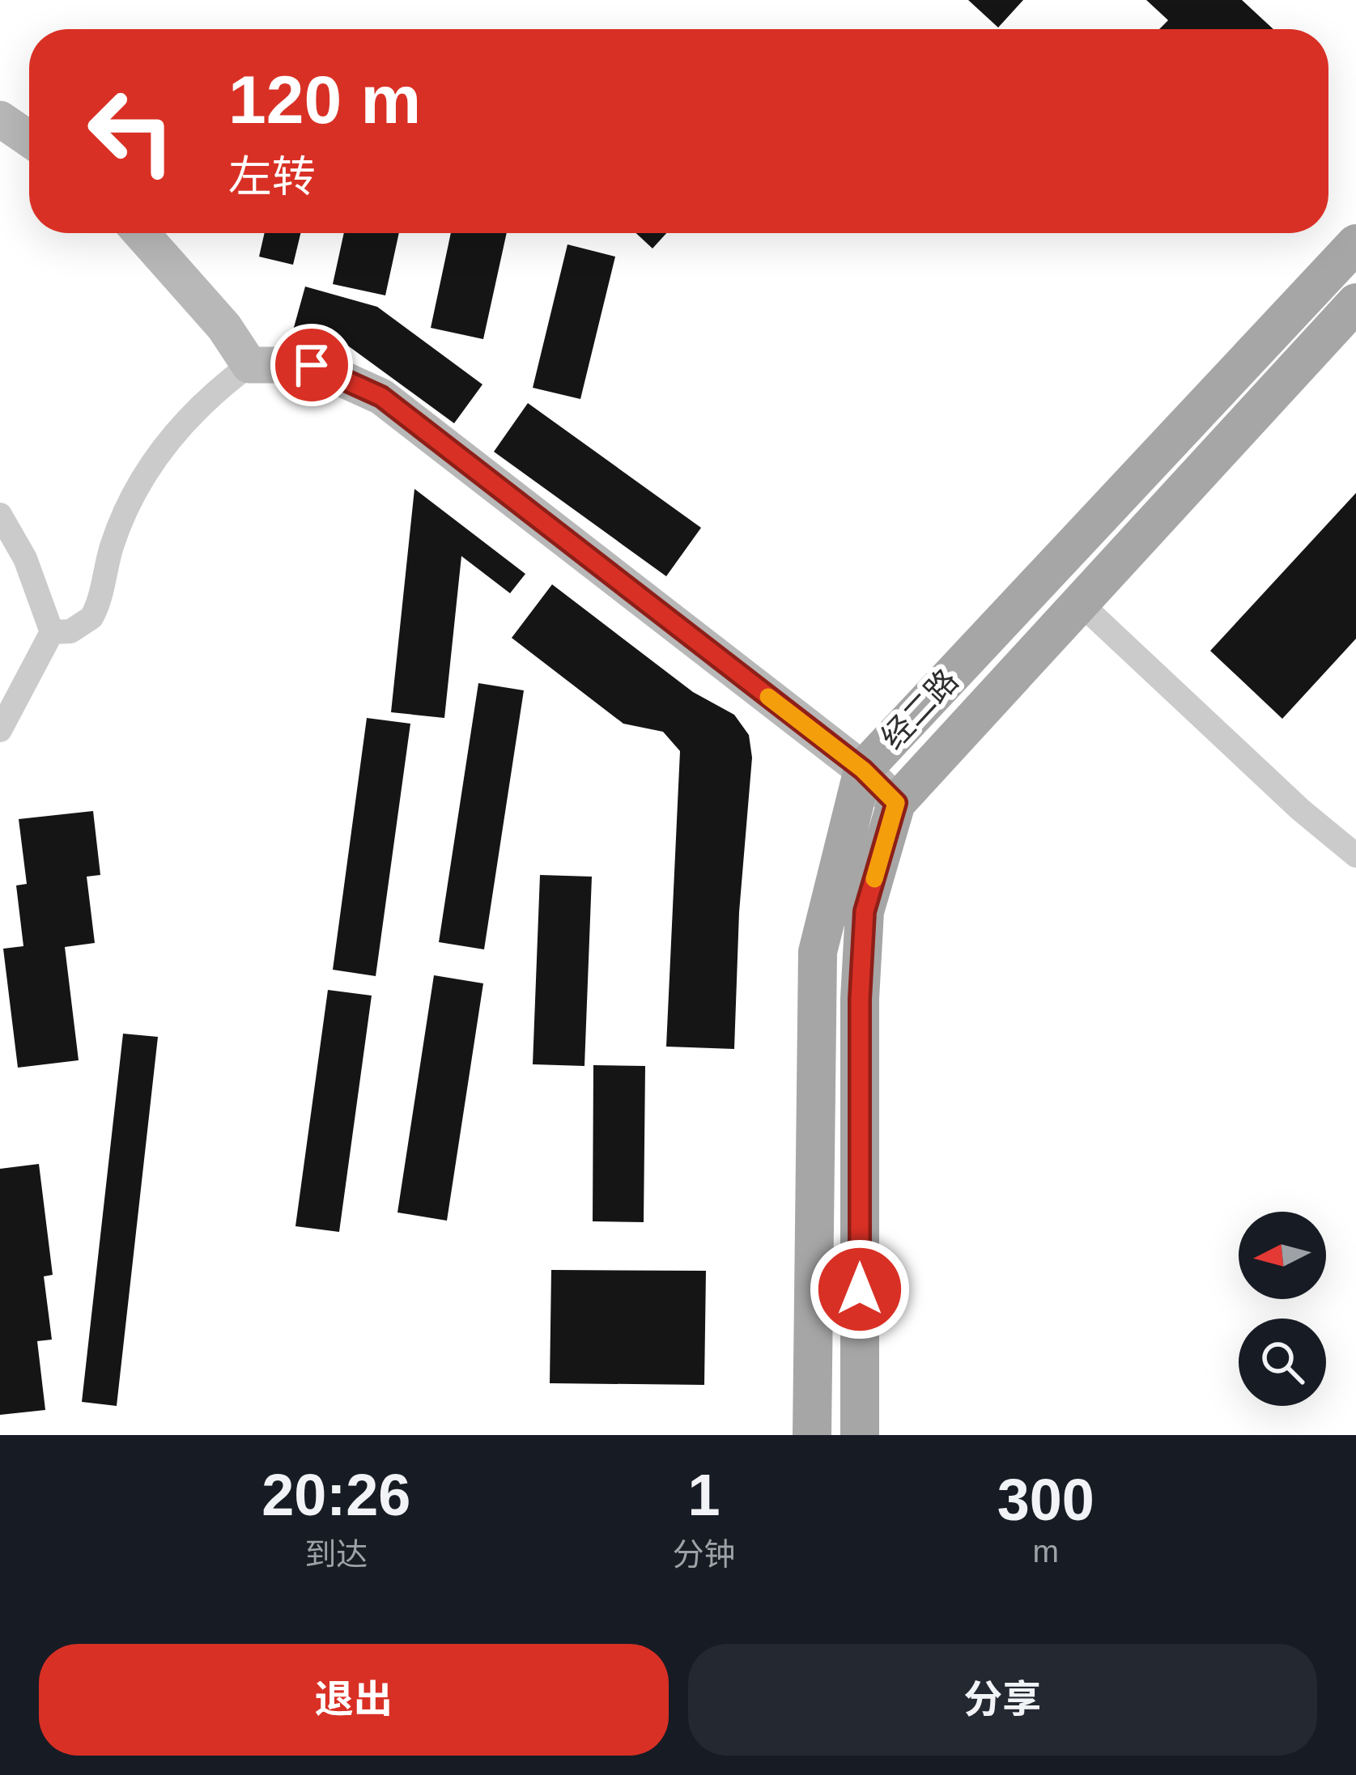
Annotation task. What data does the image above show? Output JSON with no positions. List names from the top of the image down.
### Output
{
  "streets": {
    "main road": ["经二路"]
  },
  "north": "left",
  "page": {
    "turn": ["120 m", "左转"],
    "eta": [
      "20:26",
      "到达",
      "1",
      "分钟",
      "300",
      "m"
    ],
    "buttons": ["退出", "分享"]
  }
}
